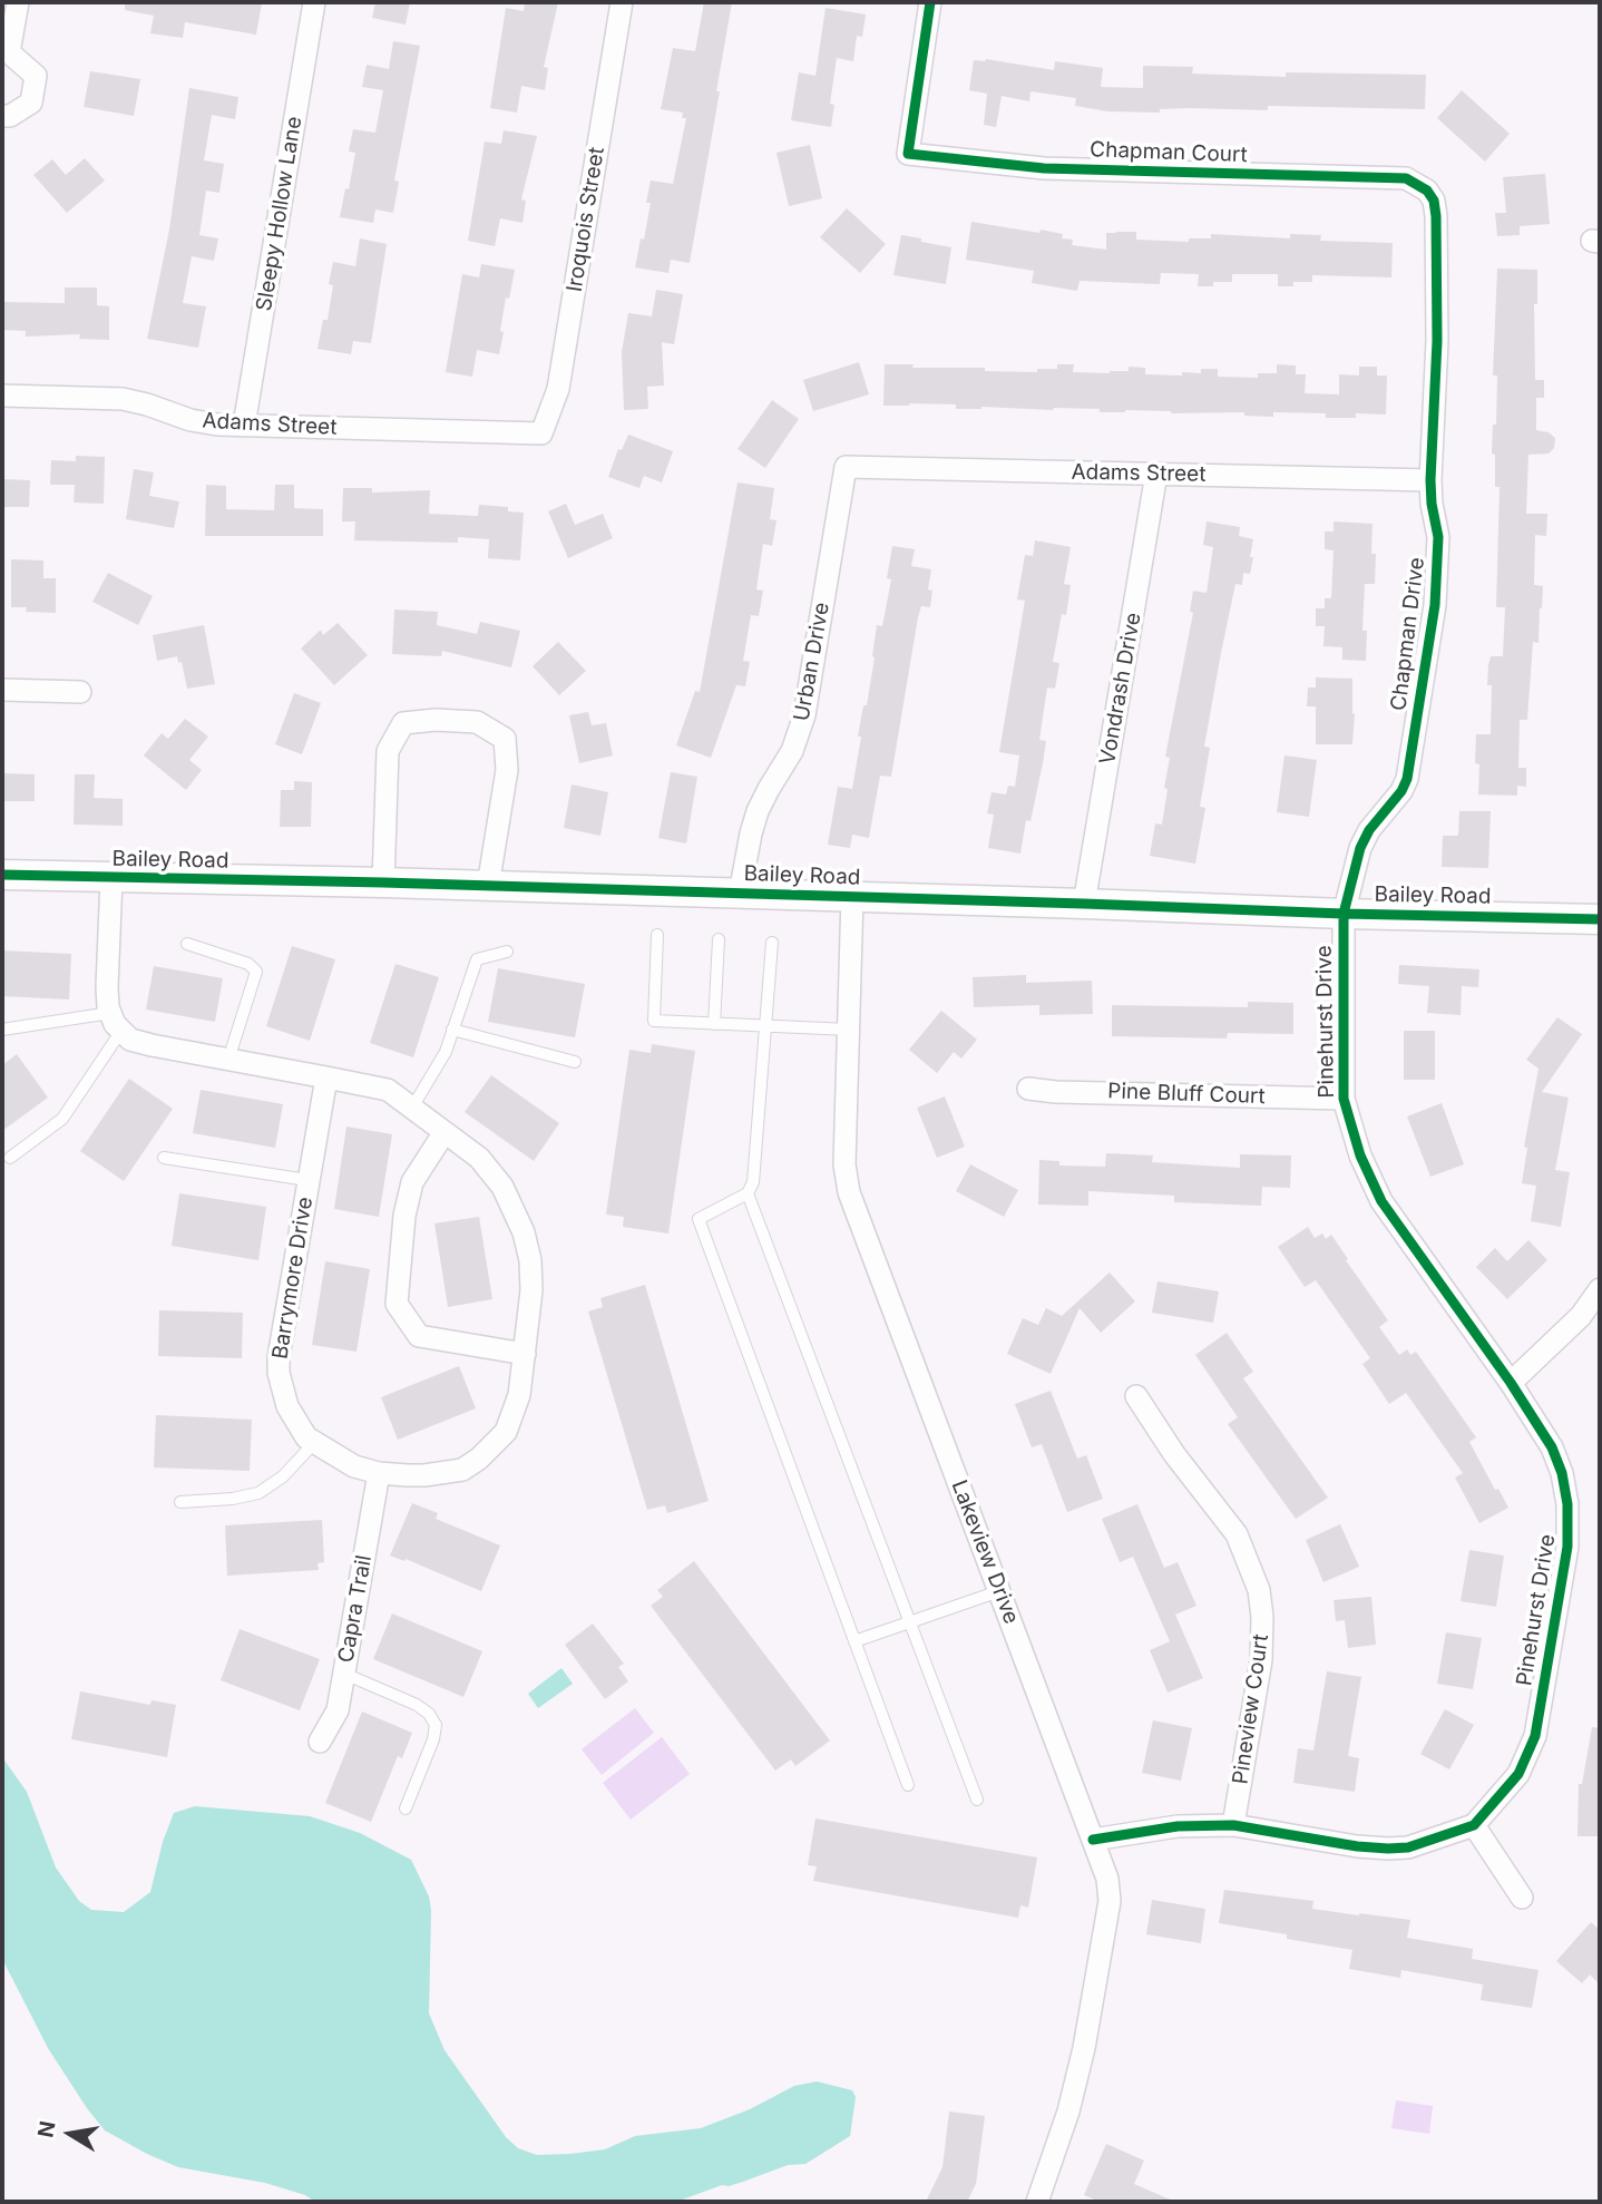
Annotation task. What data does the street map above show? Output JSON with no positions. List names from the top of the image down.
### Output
{
  "streets": {
    "street": [
      "Chapman Court",
      "Sleepy Hollow Lane",
      "Iroquois Street",
      "Adams Street",
      "Chapman Drive",
      "Urban Drive",
      "Vondrash Drive",
      "Bailey Road",
      "Pinehurst Drive",
      "Pine Bluff Court",
      "Barrymore Drive",
      "Lakeview Drive",
      "Capra Trail",
      "Pineview Court"
    ]
  },
  "crossings": [
    ["Chapman Court", "Chapman Drive"],
    ["Sleepy Hollow Lane", "Adams Street"],
    ["Iroquois Street", "Adams Street"],
    ["Adams Street", "Chapman Drive"],
    ["Adams Street", "Urban Drive"],
    ["Adams Street", "Vondrash Drive"],
    ["Chapman Drive", "Bailey Road"],
    ["Chapman Drive", "Pinehurst Drive"],
    ["Urban Drive", "Bailey Road"],
    ["Vondrash Drive", "Bailey Road"],
    ["Bailey Road", "Pinehurst Drive"],
    ["Bailey Road", "Lakeview Drive"],
    ["Pinehurst Drive", "Pine Bluff Court"],
    ["Pinehurst Drive", "Lakeview Drive"],
    ["Pinehurst Drive", "Pineview Court"],
    ["Barrymore Drive", "Capra Trail"]
  ],
  "north": "left"
}
